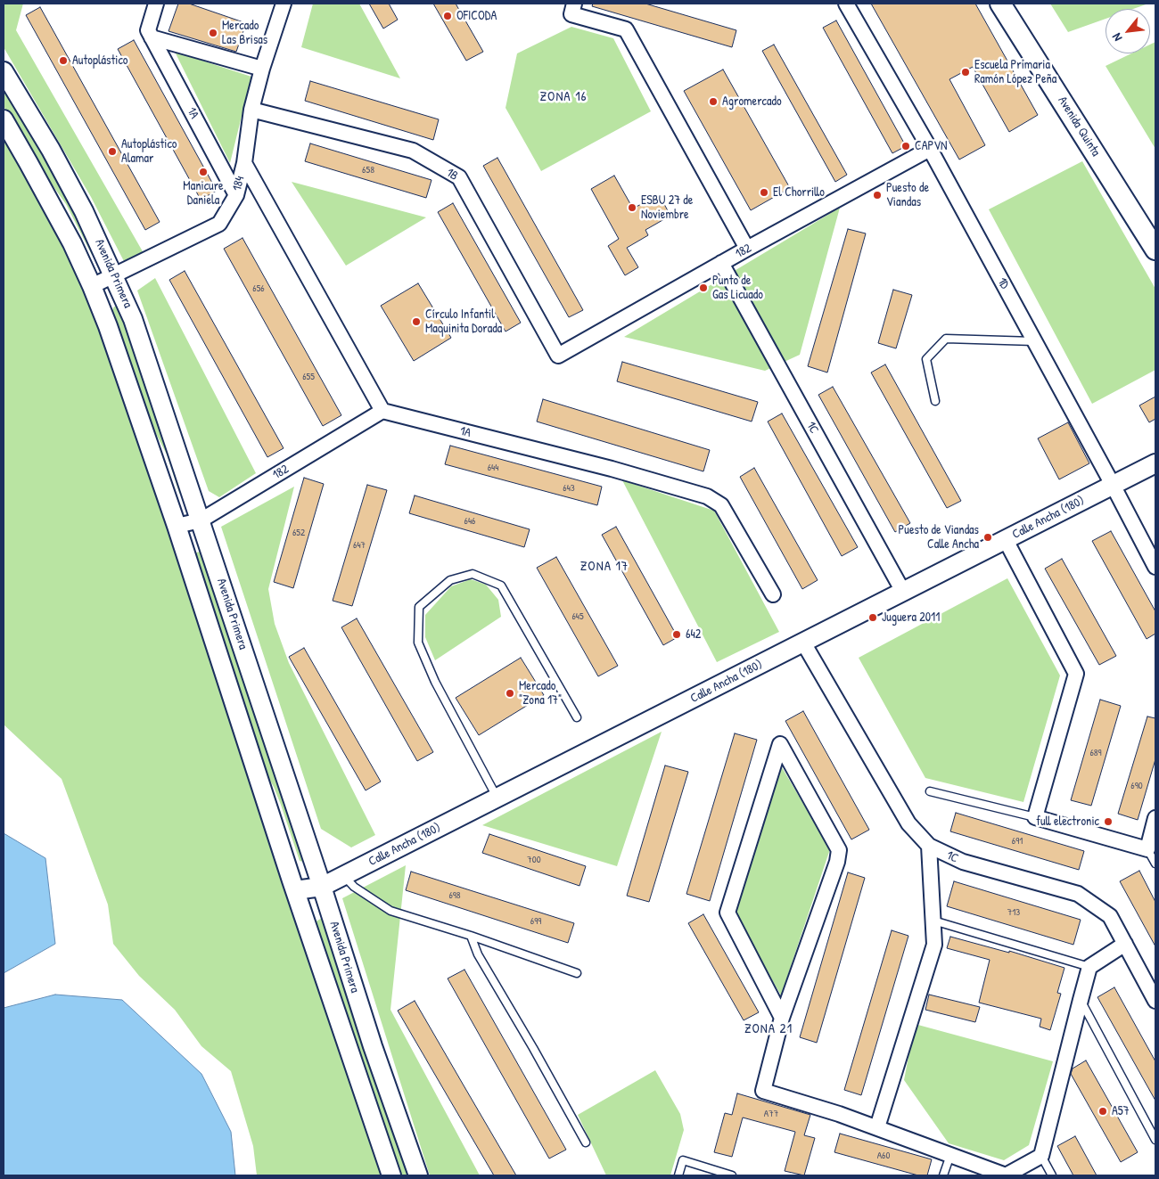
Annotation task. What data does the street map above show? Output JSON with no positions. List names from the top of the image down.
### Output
{
  "streets": {
    "main road": ["Avenida Quinta"],
    "street": [
      "1A",
      "1B",
      "184",
      "182",
      "Avenida Primera",
      "1D",
      "1C",
      "Calle Ancha (180)"
    ]
  },
  "crossings": [
    ["1A", "184"],
    ["1A", "182"],
    ["1B", "184"],
    ["1B", "182"],
    ["184", "Avenida Primera"],
    ["182", "Avenida Primera"],
    ["182", "1D"],
    ["182", "1C"],
    ["Avenida Primera", "Calle Ancha (180)"],
    ["1D", "Calle Ancha (180)"],
    ["1C", "Calle Ancha (180)"]
  ],
  "districts": ["ZONA 16", "ZONA 17", "ZONA 21"],
  "places": [
    "OFICODA",
    "Mercado Las Brisas",
    "Autoplástico",
    "Escuela Primaria Ramón López Peña",
    "Agromercado",
    "CAPVN",
    "Autoplástico Alamar",
    "Manicure Daniela",
    "El Chorrillo",
    "Puesto de Viandas",
    "ESBU 27 de Noviembre",
    "Punto de Gas Licuado",
    "Círculo Infantil Maquinita Dorada",
    "Puesto de Viandas Calle Ancha",
    "Juguera 2011",
    "642",
    "Mercado \"Zona 17\"",
    "full electronic",
    "A57"
  ],
  "house_numbers": [
    "658",
    "656",
    "655",
    "644",
    "643",
    "646",
    "652",
    "647",
    "645",
    "689",
    "690",
    "691",
    "700",
    "698",
    "713",
    "699",
    "A77",
    "A60"
  ],
  "north": "bottom left"
}
